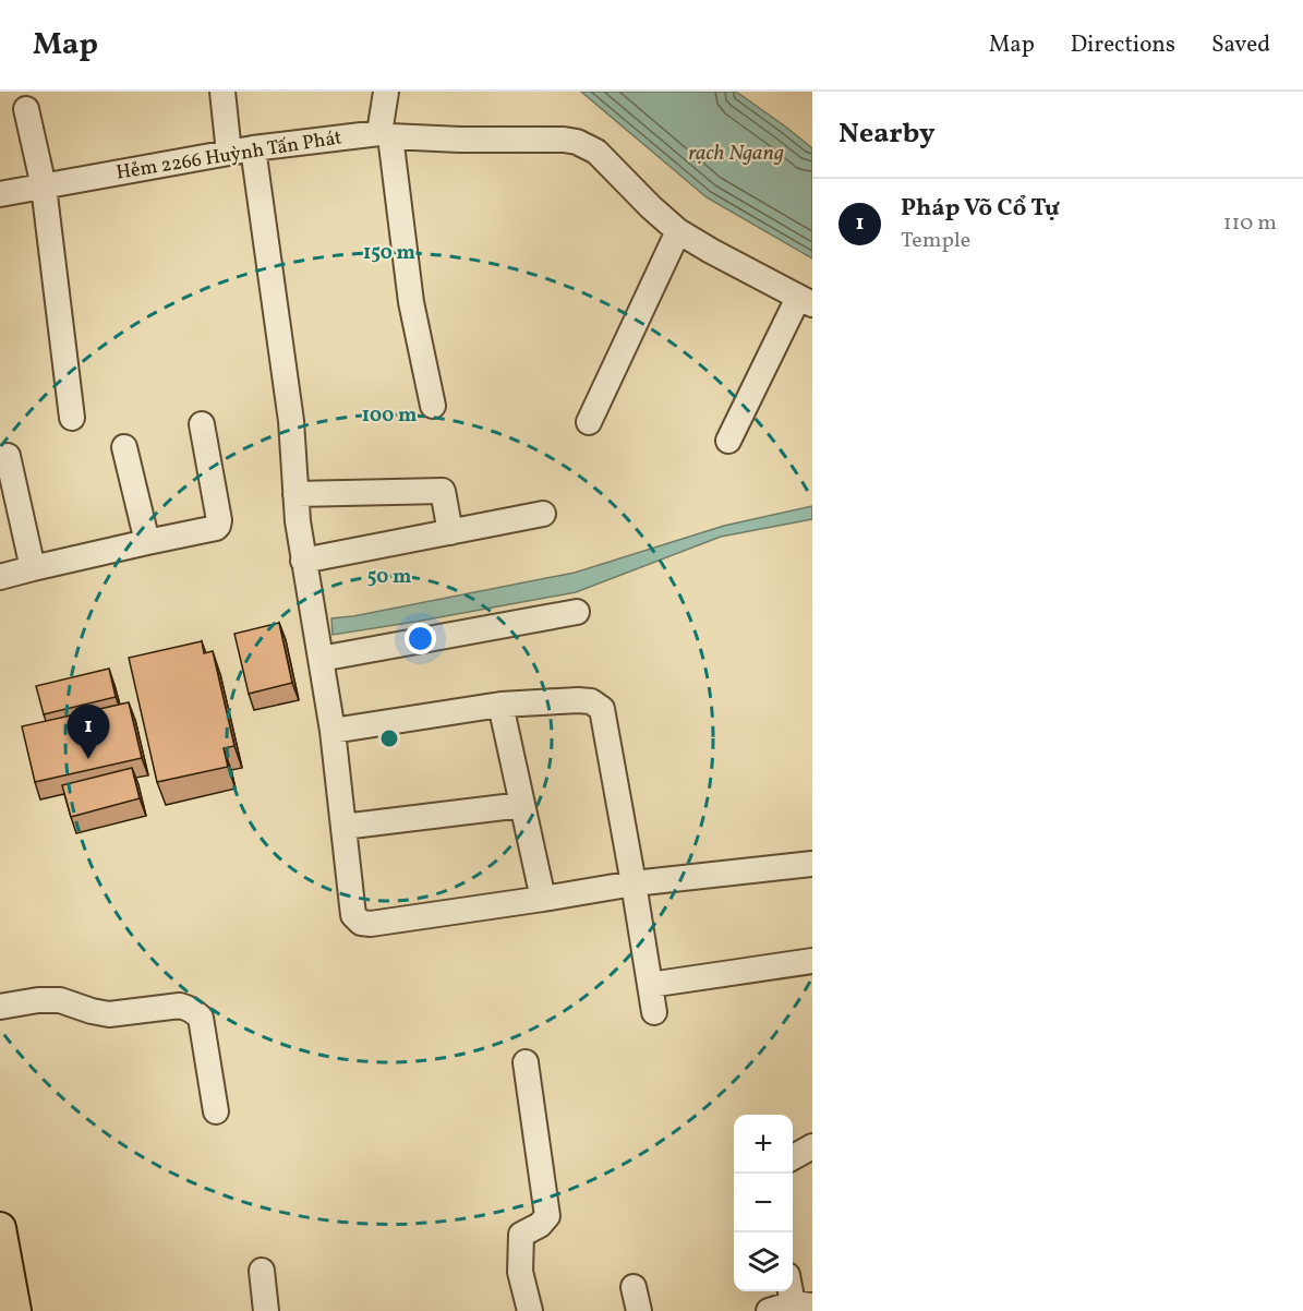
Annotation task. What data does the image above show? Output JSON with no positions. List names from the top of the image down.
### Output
{
  "streets": {
    "street": ["Hẻm 2266 Huỳnh Tấn Phát"]
  },
  "water": ["rạch Ngang"],
  "page": {
    "header": "Map",
    "nav": ["Map", "Directions", "Saved"],
    "heading": "Nearby",
    "list": [
      {
        "mark": "1",
        "name": "Pháp Võ Cổ Tự",
        "note": "Temple",
        "value": "110 m"
      }
    ],
    "pins": "1",
    "map_buttons": ["+", "−"]
  },
  "rings": ["150 m", "100 m", "50 m"]
}
